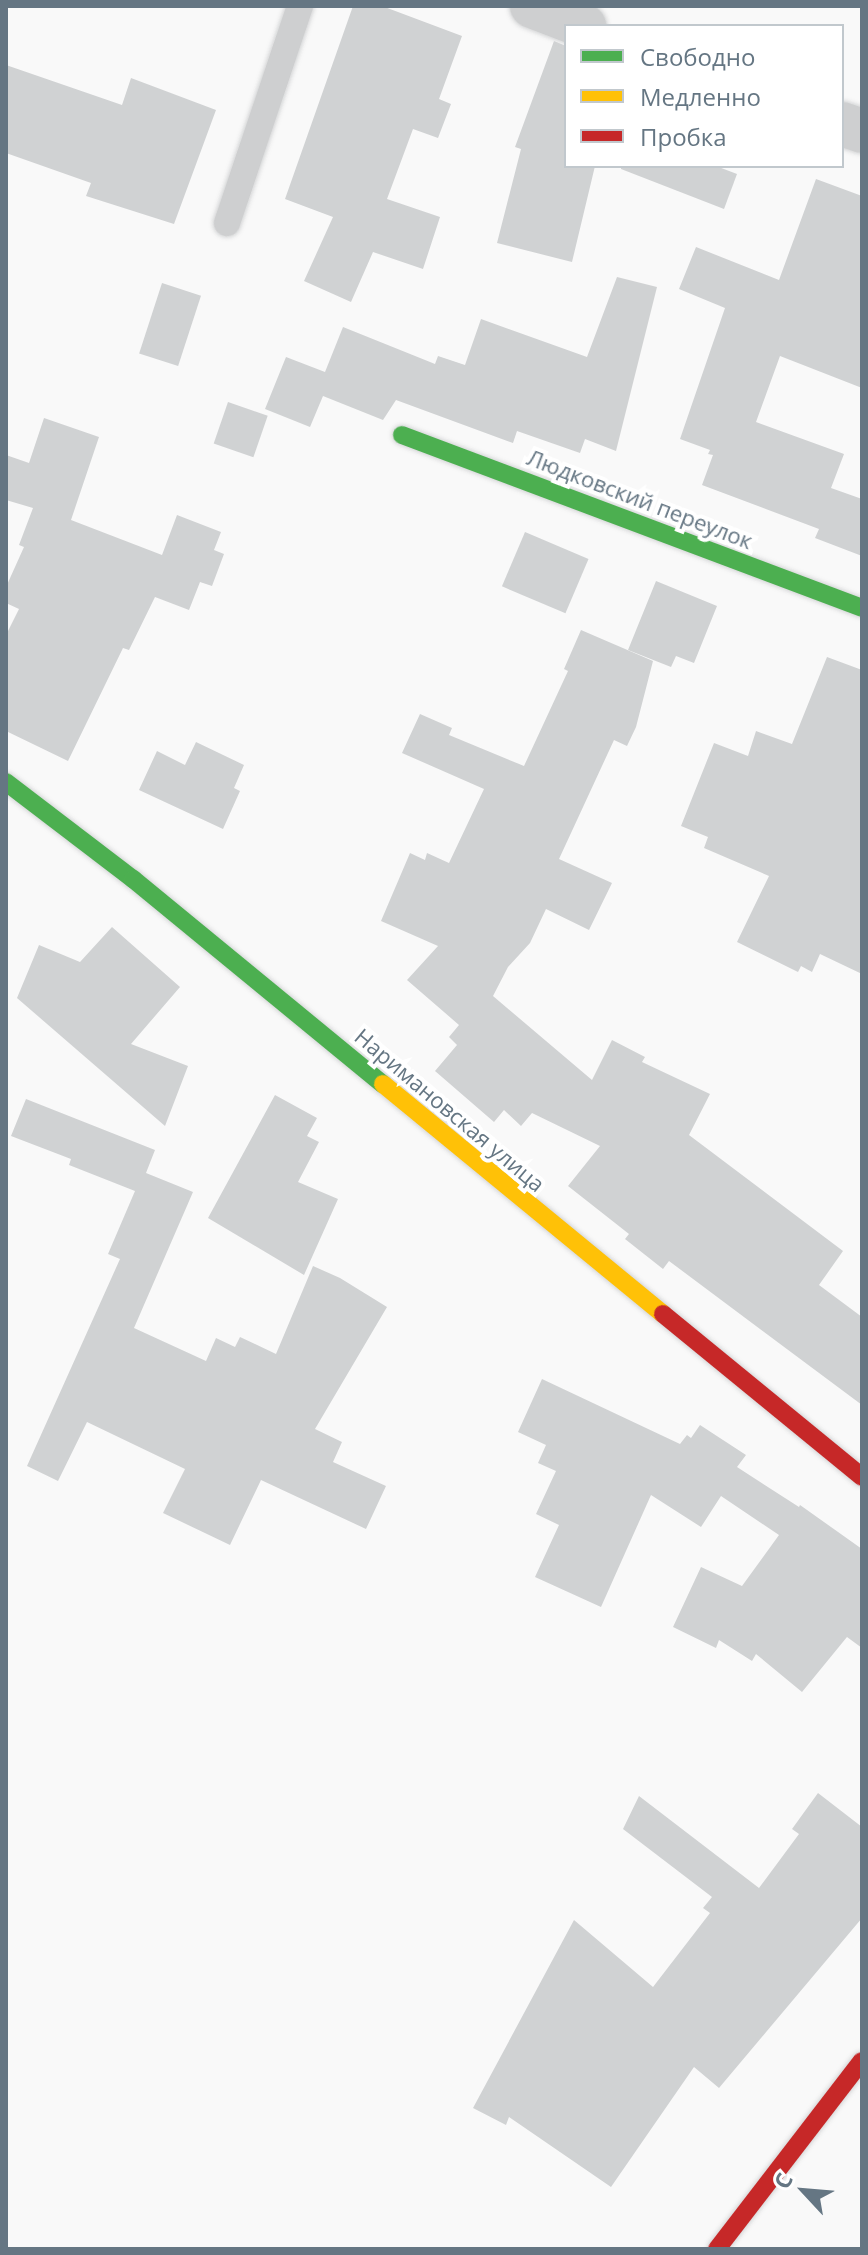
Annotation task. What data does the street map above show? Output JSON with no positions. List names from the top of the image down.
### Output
{
  "streets": {
    "main road": ["Людковский переулок", "Наримановская улица"]
  },
  "legend": ["Свободно", "Медленно", "Пробка"],
  "north": "top left"
}
